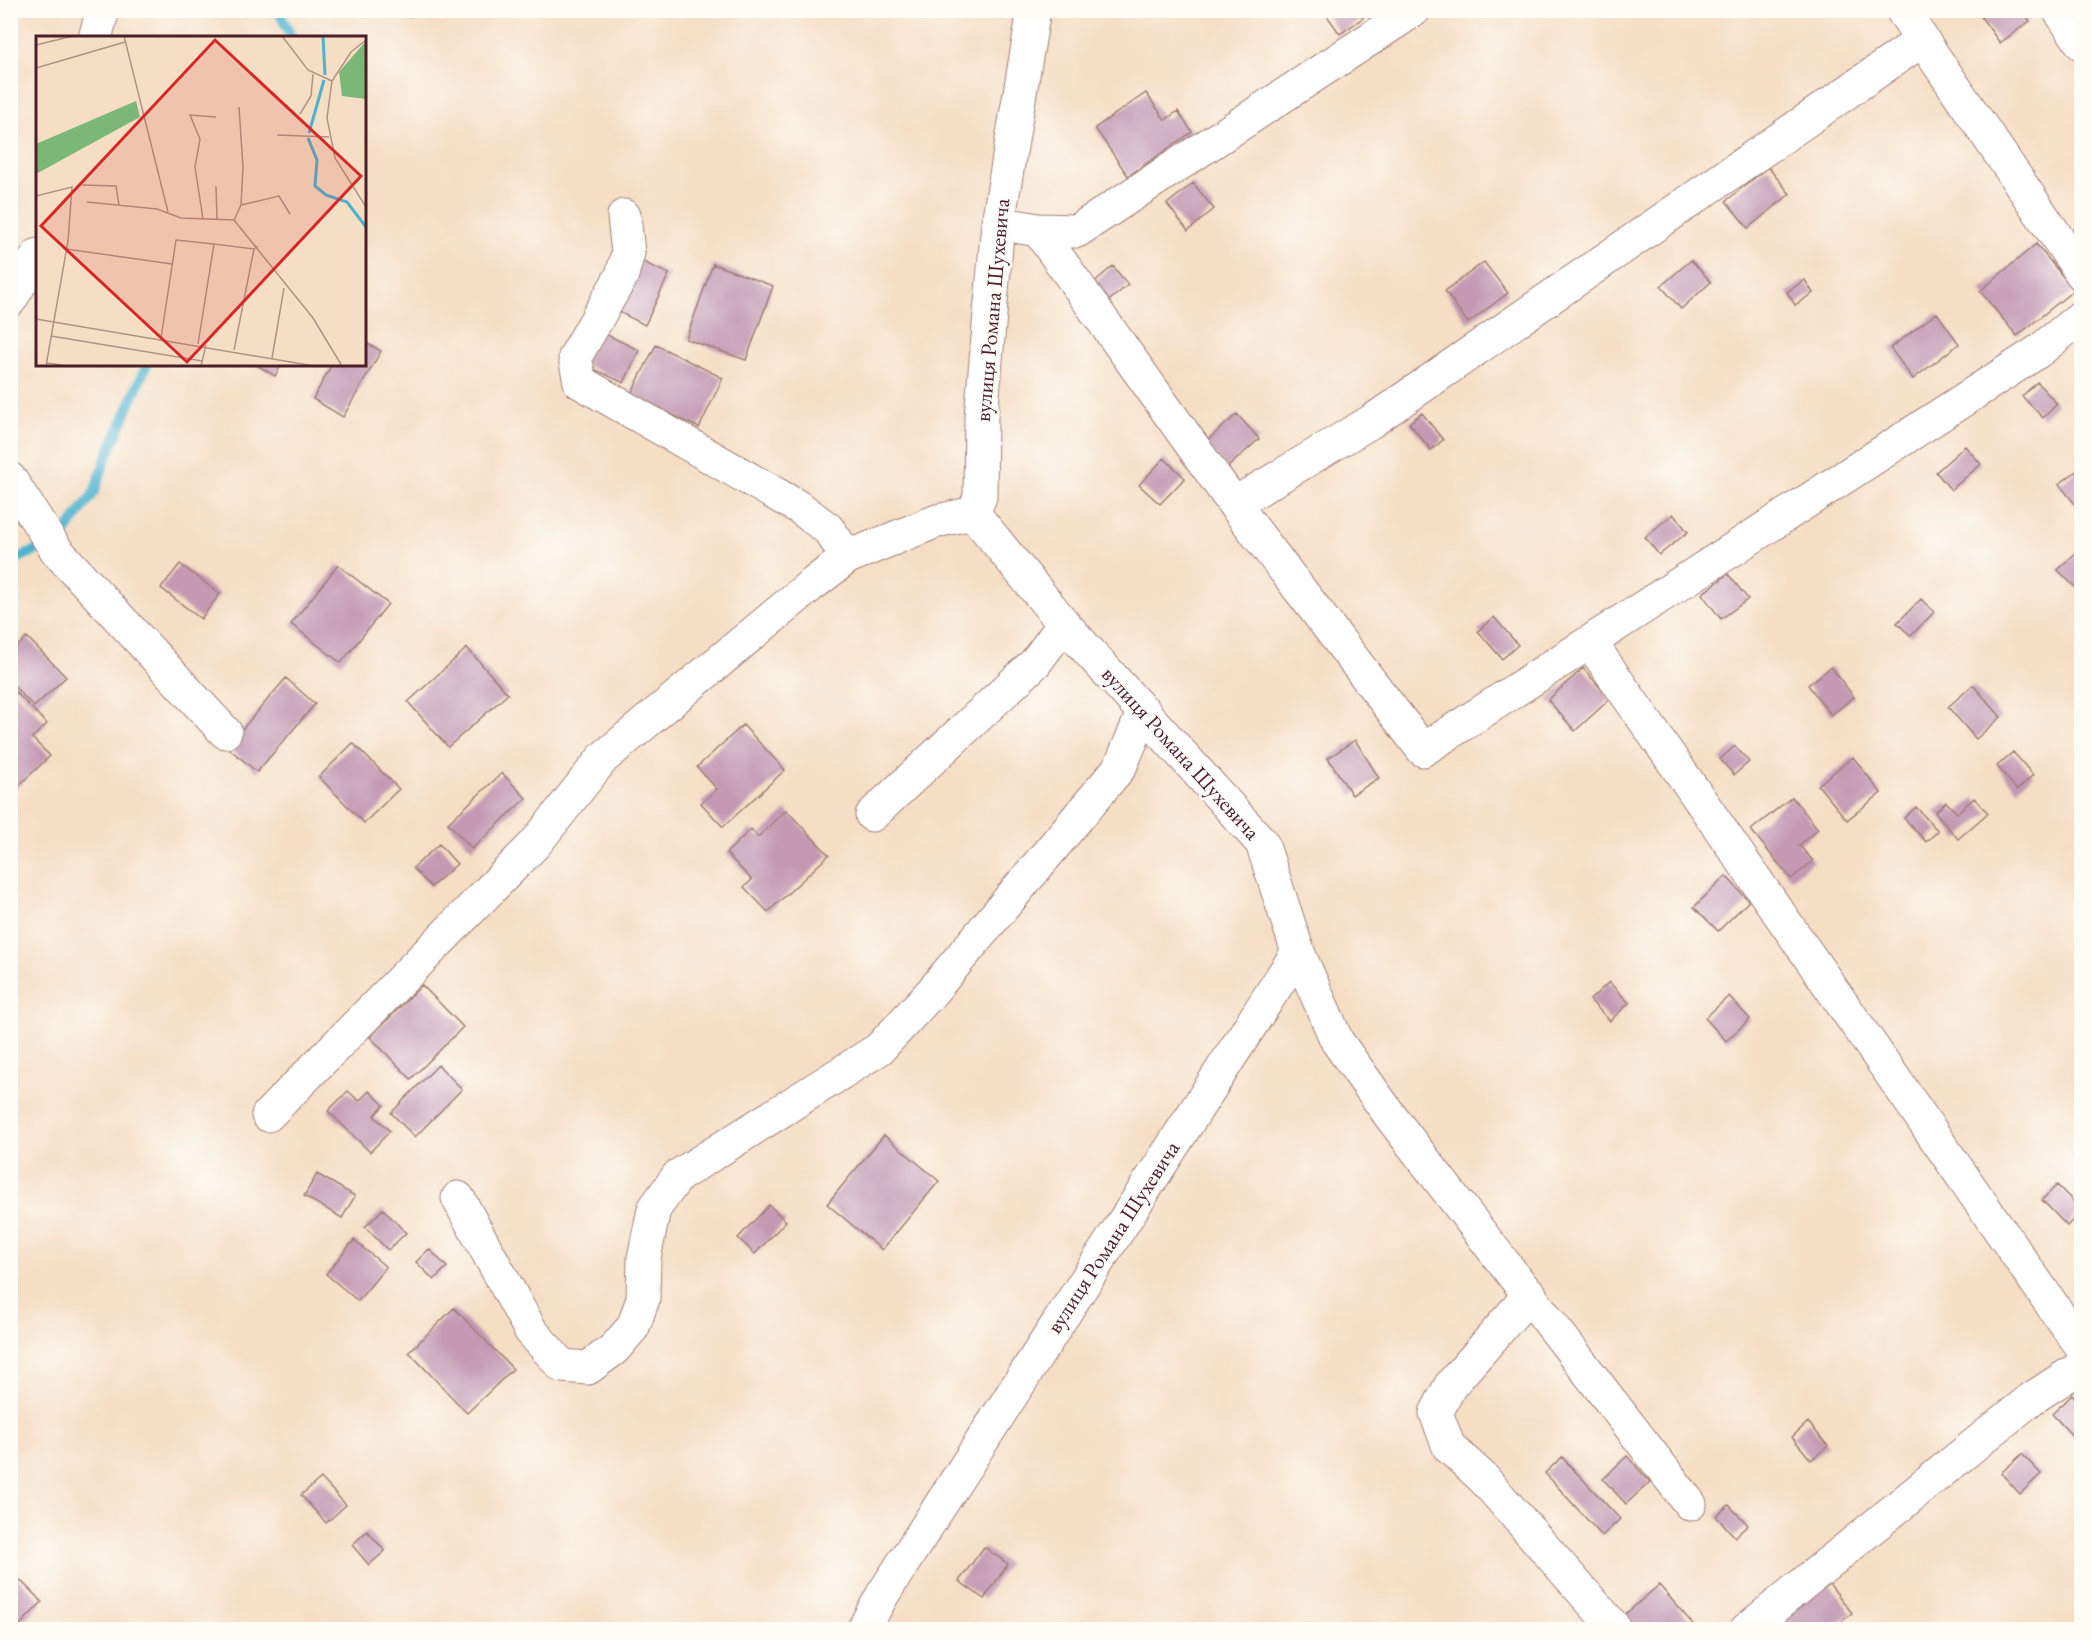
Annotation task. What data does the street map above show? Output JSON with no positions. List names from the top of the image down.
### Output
{
  "streets": {
    "street": ["вулиця Романа Шухевича"]
  }
}
